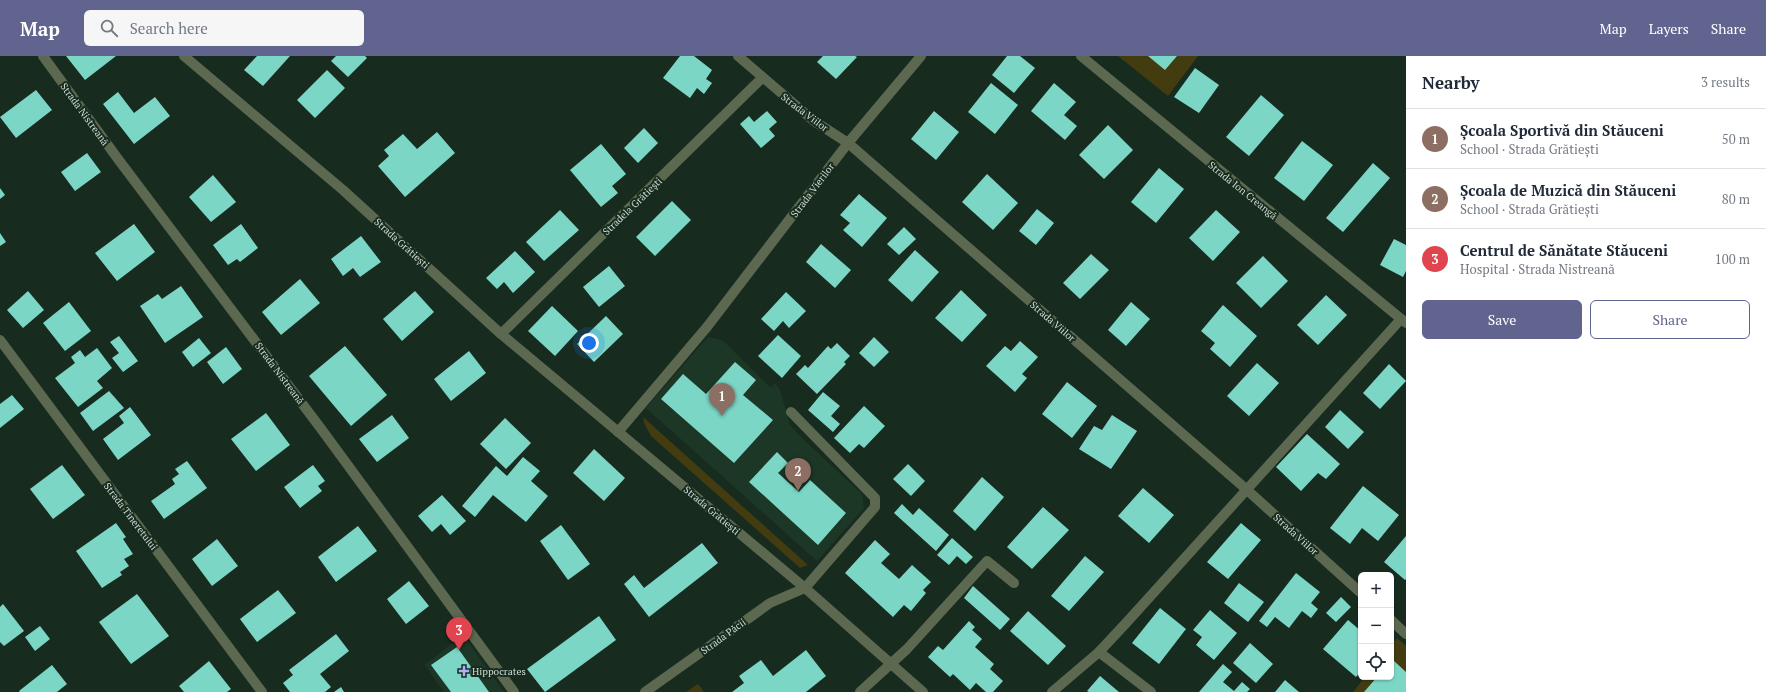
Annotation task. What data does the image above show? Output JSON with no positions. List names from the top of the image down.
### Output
{
  "streets": {
    "street": [
      "Strada Viilor",
      "Strada Nistreană",
      "Strada Vierilor",
      "Strada Ion Creangă",
      "Stradela Grătiești",
      "Strada Grătiești",
      "Strada Tineretului",
      "Strada Păcii"
    ]
  },
  "crossings": [
    ["Strada Viilor", "Strada Vierilor"],
    ["Strada Viilor", "Stradela Grătiești"],
    ["Strada Vierilor", "Strada Grătiești"],
    ["Stradela Grătiești", "Strada Grătiești"],
    ["Strada Grătiești", "Strada Păcii"]
  ],
  "places": {
    "health": ["Hippocrates"]
  },
  "page": {
    "header": "Map",
    "search": "Search here",
    "nav": ["Map", "Layers", "Share"],
    "heading": ["Nearby", "3 results"],
    "list": [
      {
        "mark": "1",
        "name": "Școala Sportivă din Stăuceni",
        "note": "School · Strada Grătiești",
        "value": "50 m"
      },
      {
        "mark": "2",
        "name": "Școala de Muzică din Stăuceni",
        "note": "School · Strada Grătiești",
        "value": "80 m"
      },
      {
        "mark": "3",
        "name": "Centrul de Sănătate Stăuceni",
        "note": "Hospital · Strada Nistreană",
        "value": "100 m"
      }
    ],
    "buttons": ["Save", "Share"],
    "pins": ["1", "2", "3"],
    "map_buttons": ["+", "−"]
  }
}
